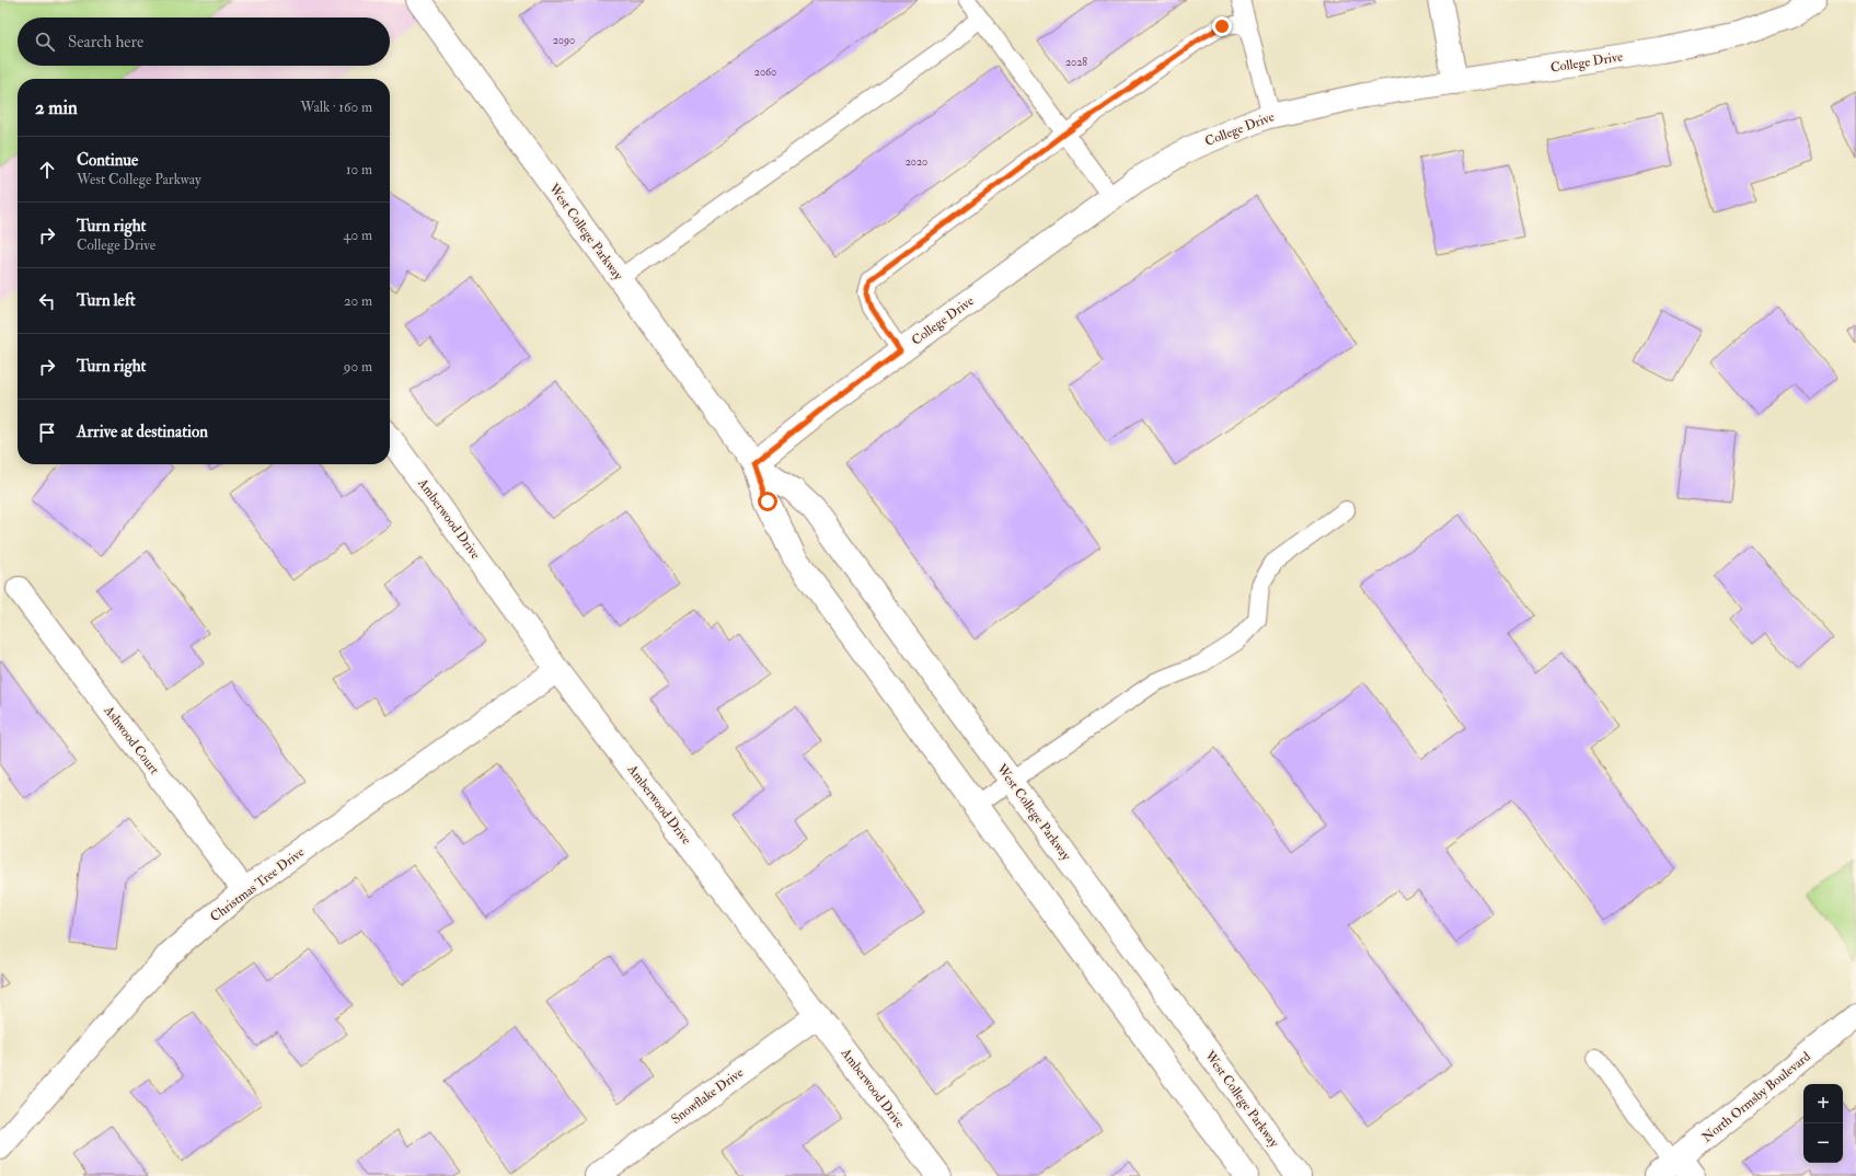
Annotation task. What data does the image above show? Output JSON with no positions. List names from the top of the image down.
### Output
{
  "streets": {
    "street": [
      "College Drive",
      "West College Parkway",
      "Amberwood Drive",
      "Ashwood Court",
      "Christmas Tree Drive",
      "Snowflake Drive",
      "North Ormsby Boulevard"
    ]
  },
  "crossings": [
    ["College Drive", "West College Parkway"],
    ["Amberwood Drive", "Christmas Tree Drive"],
    ["Amberwood Drive", "Snowflake Drive"],
    ["Ashwood Court", "Christmas Tree Drive"]
  ],
  "house_numbers": [
    "2090",
    "2028",
    "2060",
    "2020"
  ],
  "page": {
    "search": "Search here",
    "heading": ["2 min", "Walk · 160 m"],
    "list": [
      ["Continue", "West College Parkway", "10 m"],
      ["Turn right", "College Drive", "40 m"],
      ["Turn left", "20 m"],
      ["Turn right", "90 m"],
      "Arrive at destination"
    ],
    "map_buttons": ["+", "−"]
  }
}
